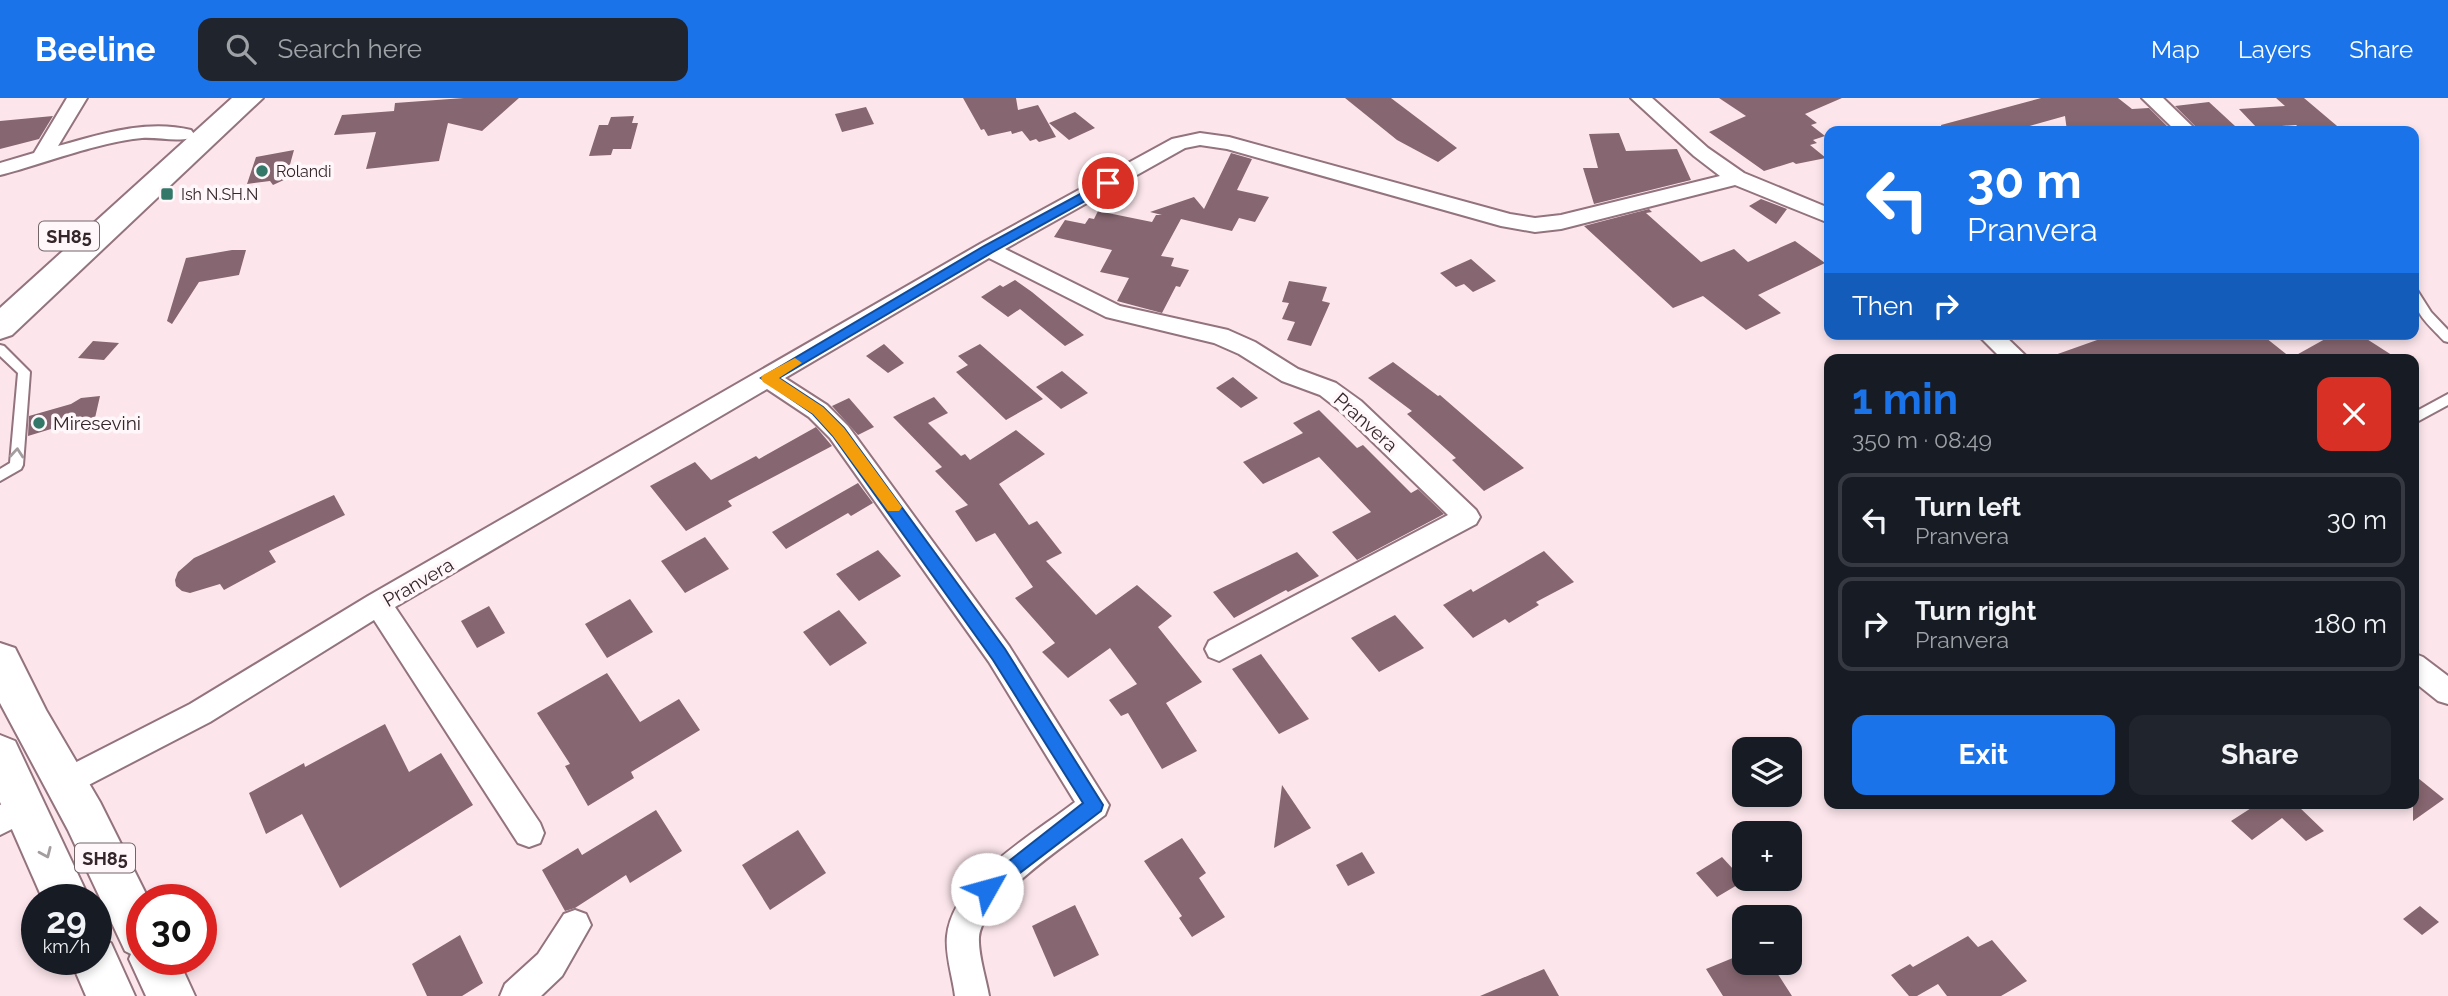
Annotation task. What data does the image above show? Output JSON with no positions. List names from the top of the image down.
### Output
{
  "streets": {
    "highway": ["SH85"],
    "street": ["Pranvera"]
  },
  "crossings": [
    ["SH85", "Pranvera"]
  ],
  "places": {
    "other": ["Rolandi", "Miresevini"],
    "transit": ["Ish N.SH.N"]
  },
  "page": {
    "header": "Beeline",
    "search": "Search here",
    "nav": ["Map", "Layers", "Share"],
    "turn": ["30 m", "Pranvera"],
    "then": "Then",
    "heading": ["1 min", "350 m · 08:49"],
    "list": [
      {
        "name": "Turn left",
        "note": "Pranvera",
        "value": "30 m"
      },
      {
        "name": "Turn right",
        "note": "Pranvera",
        "value": "180 m"
      }
    ],
    "buttons": ["Exit", "Share"],
    "map_buttons": ["+", "−"],
    "speed": "29 km/h",
    "limit": "30"
  }
}
